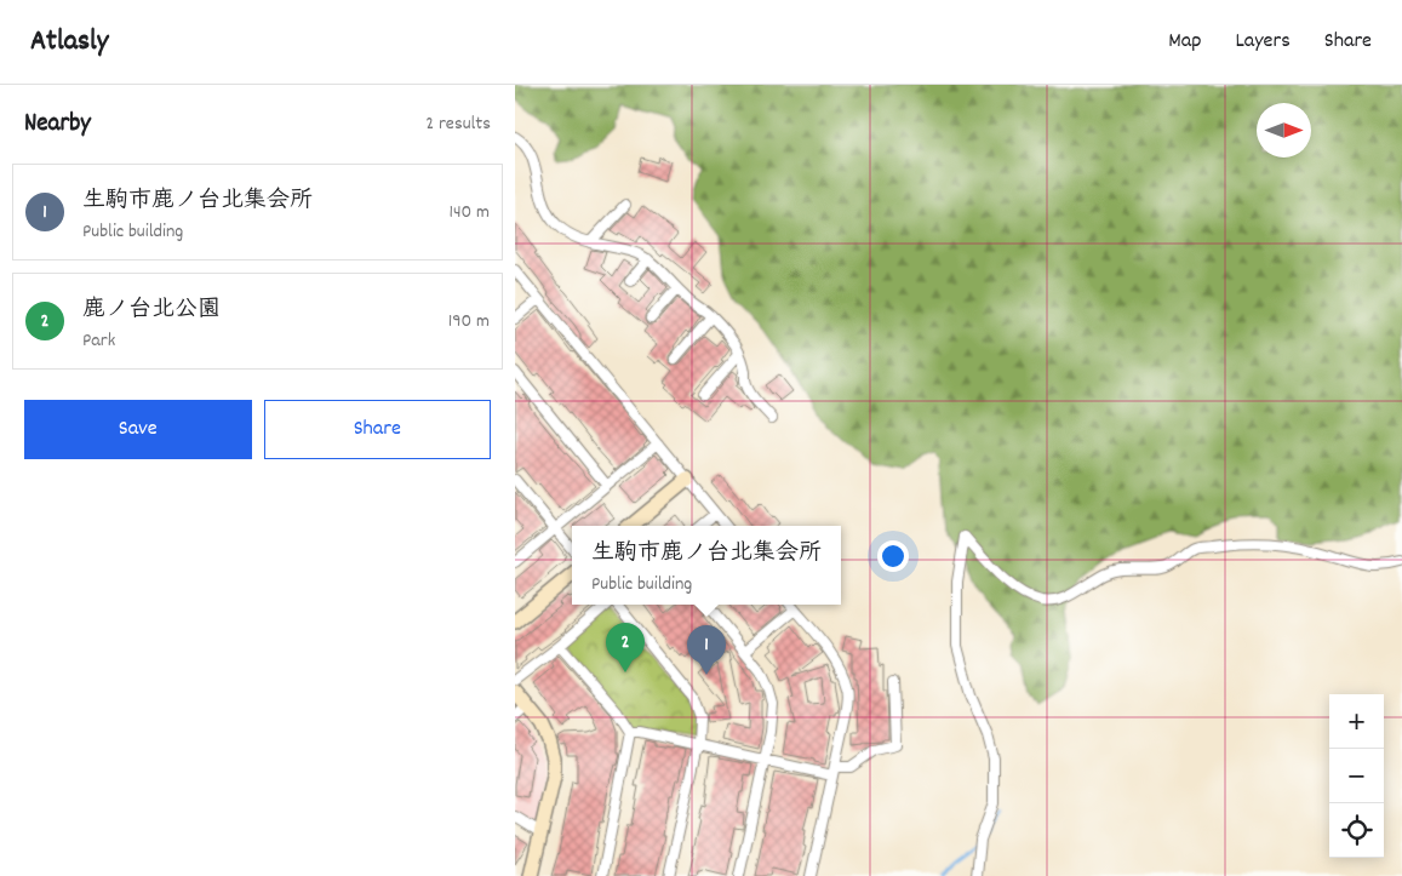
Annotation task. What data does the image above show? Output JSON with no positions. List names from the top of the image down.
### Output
{
  "north": "right",
  "page": {
    "header": "Atlasly",
    "nav": ["Map", "Layers", "Share"],
    "heading": ["Nearby", "2 results"],
    "list": [
      {
        "mark": "1",
        "name": "生駒市鹿ノ台北集会所",
        "note": "Public building",
        "value": "140 m"
      },
      {
        "mark": "2",
        "name": "鹿ノ台北公園",
        "note": "Park",
        "value": "190 m"
      }
    ],
    "buttons": ["Save", "Share"],
    "popup": ["生駒市鹿ノ台北集会所", "Public building"],
    "pins": ["2", "1"],
    "map_buttons": ["+", "−"]
  }
}
